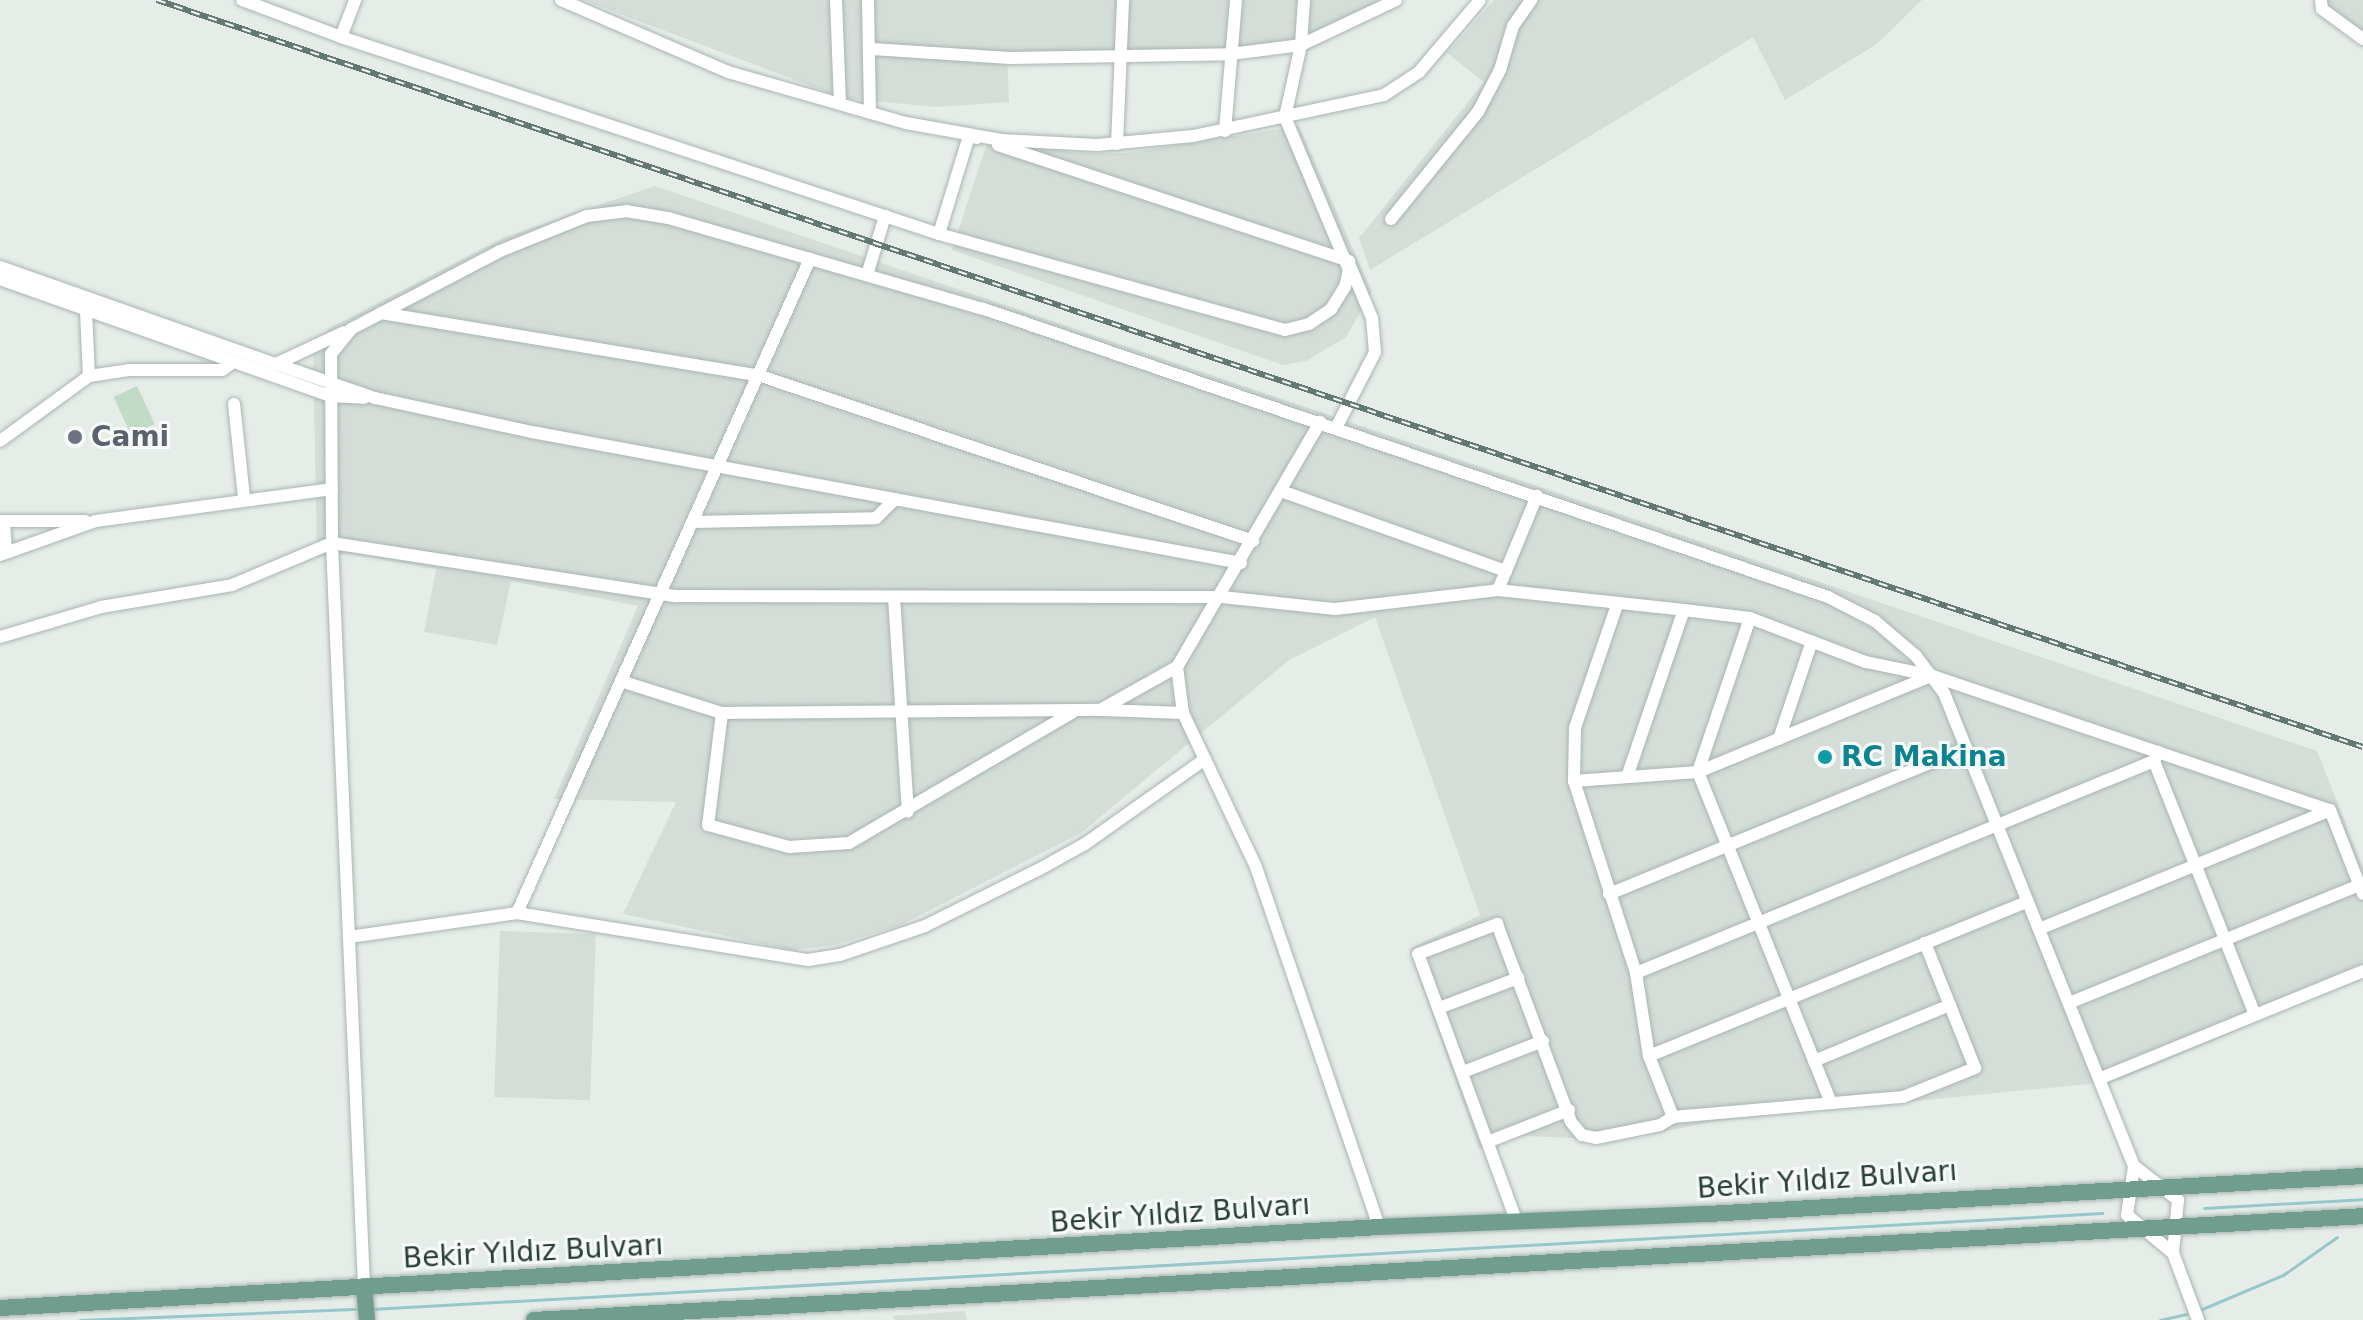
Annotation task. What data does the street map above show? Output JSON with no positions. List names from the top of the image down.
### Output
{
  "streets": {
    "main road": ["Bekir Yıldız Bulvarı"]
  },
  "places": ["Cami", "RC Makina"]
}
